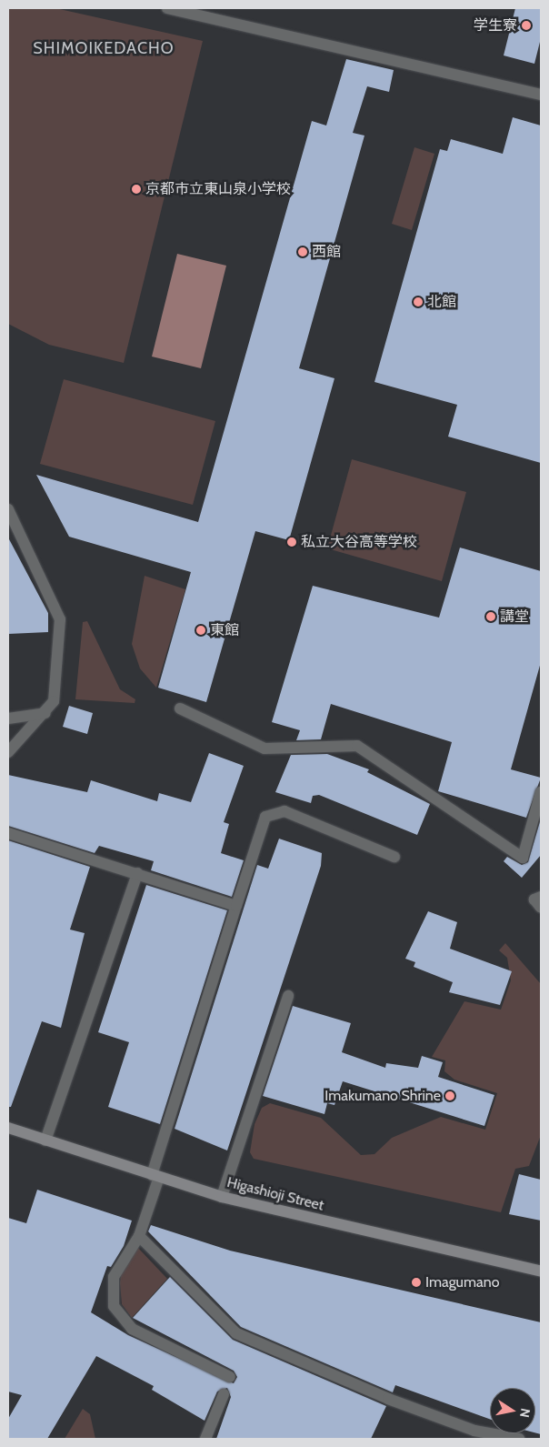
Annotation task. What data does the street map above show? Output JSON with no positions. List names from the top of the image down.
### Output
{
  "streets": {
    "main road": ["Higashioji Street"]
  },
  "districts": ["SHIMOIKEDACHO"],
  "places": [
    "学生寮",
    "京都市立東山泉小学校",
    "西館",
    "北館",
    "私立大谷高等学校",
    "講堂",
    "東館",
    "Imakumano Shrine",
    "Imagumano"
  ],
  "north": "right"
}
